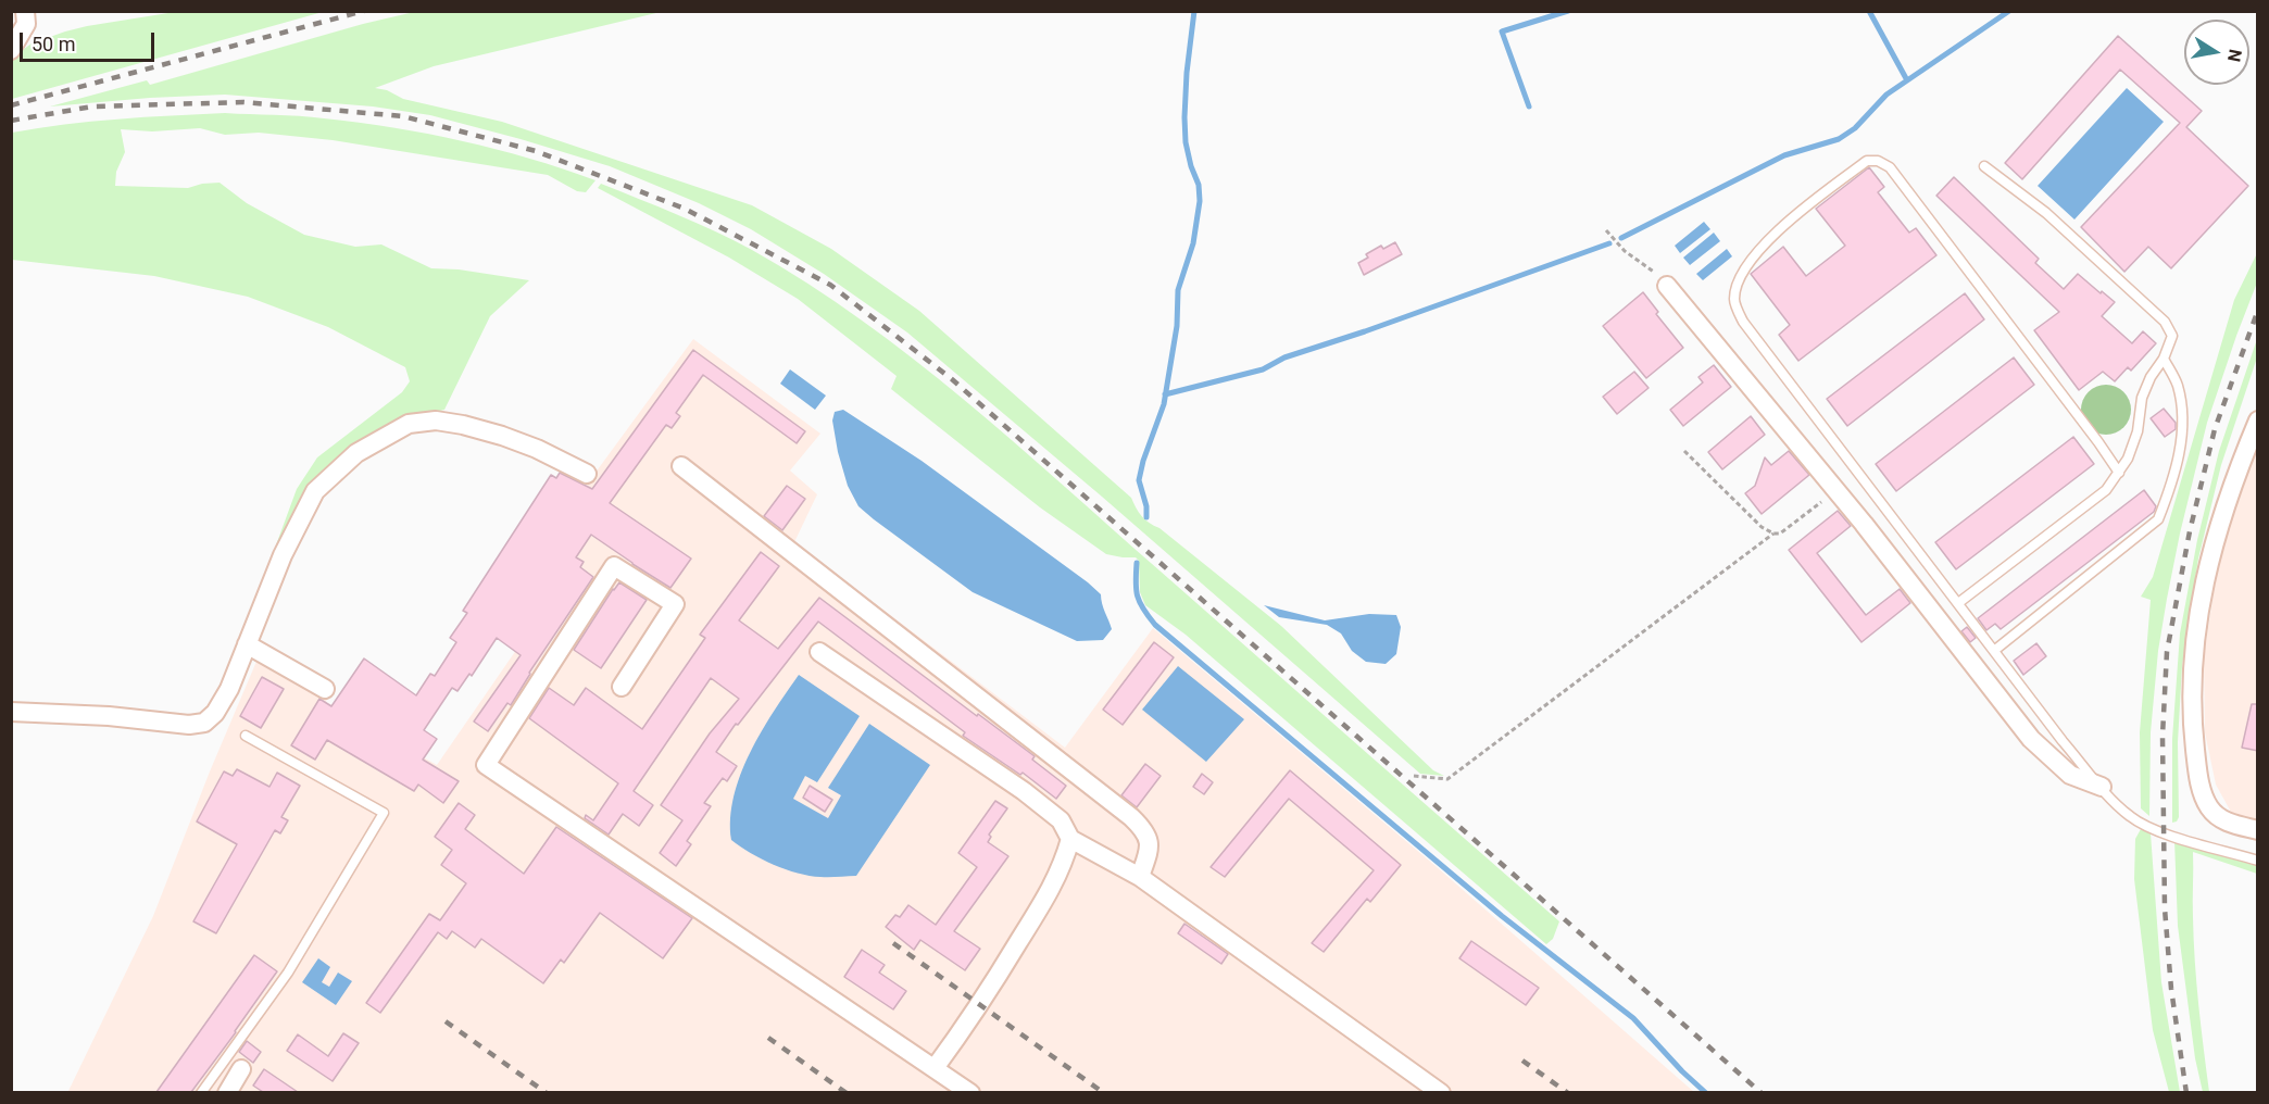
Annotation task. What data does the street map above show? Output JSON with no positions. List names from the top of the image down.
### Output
{
  "scale_bar": "50 m",
  "north": "right"
}
